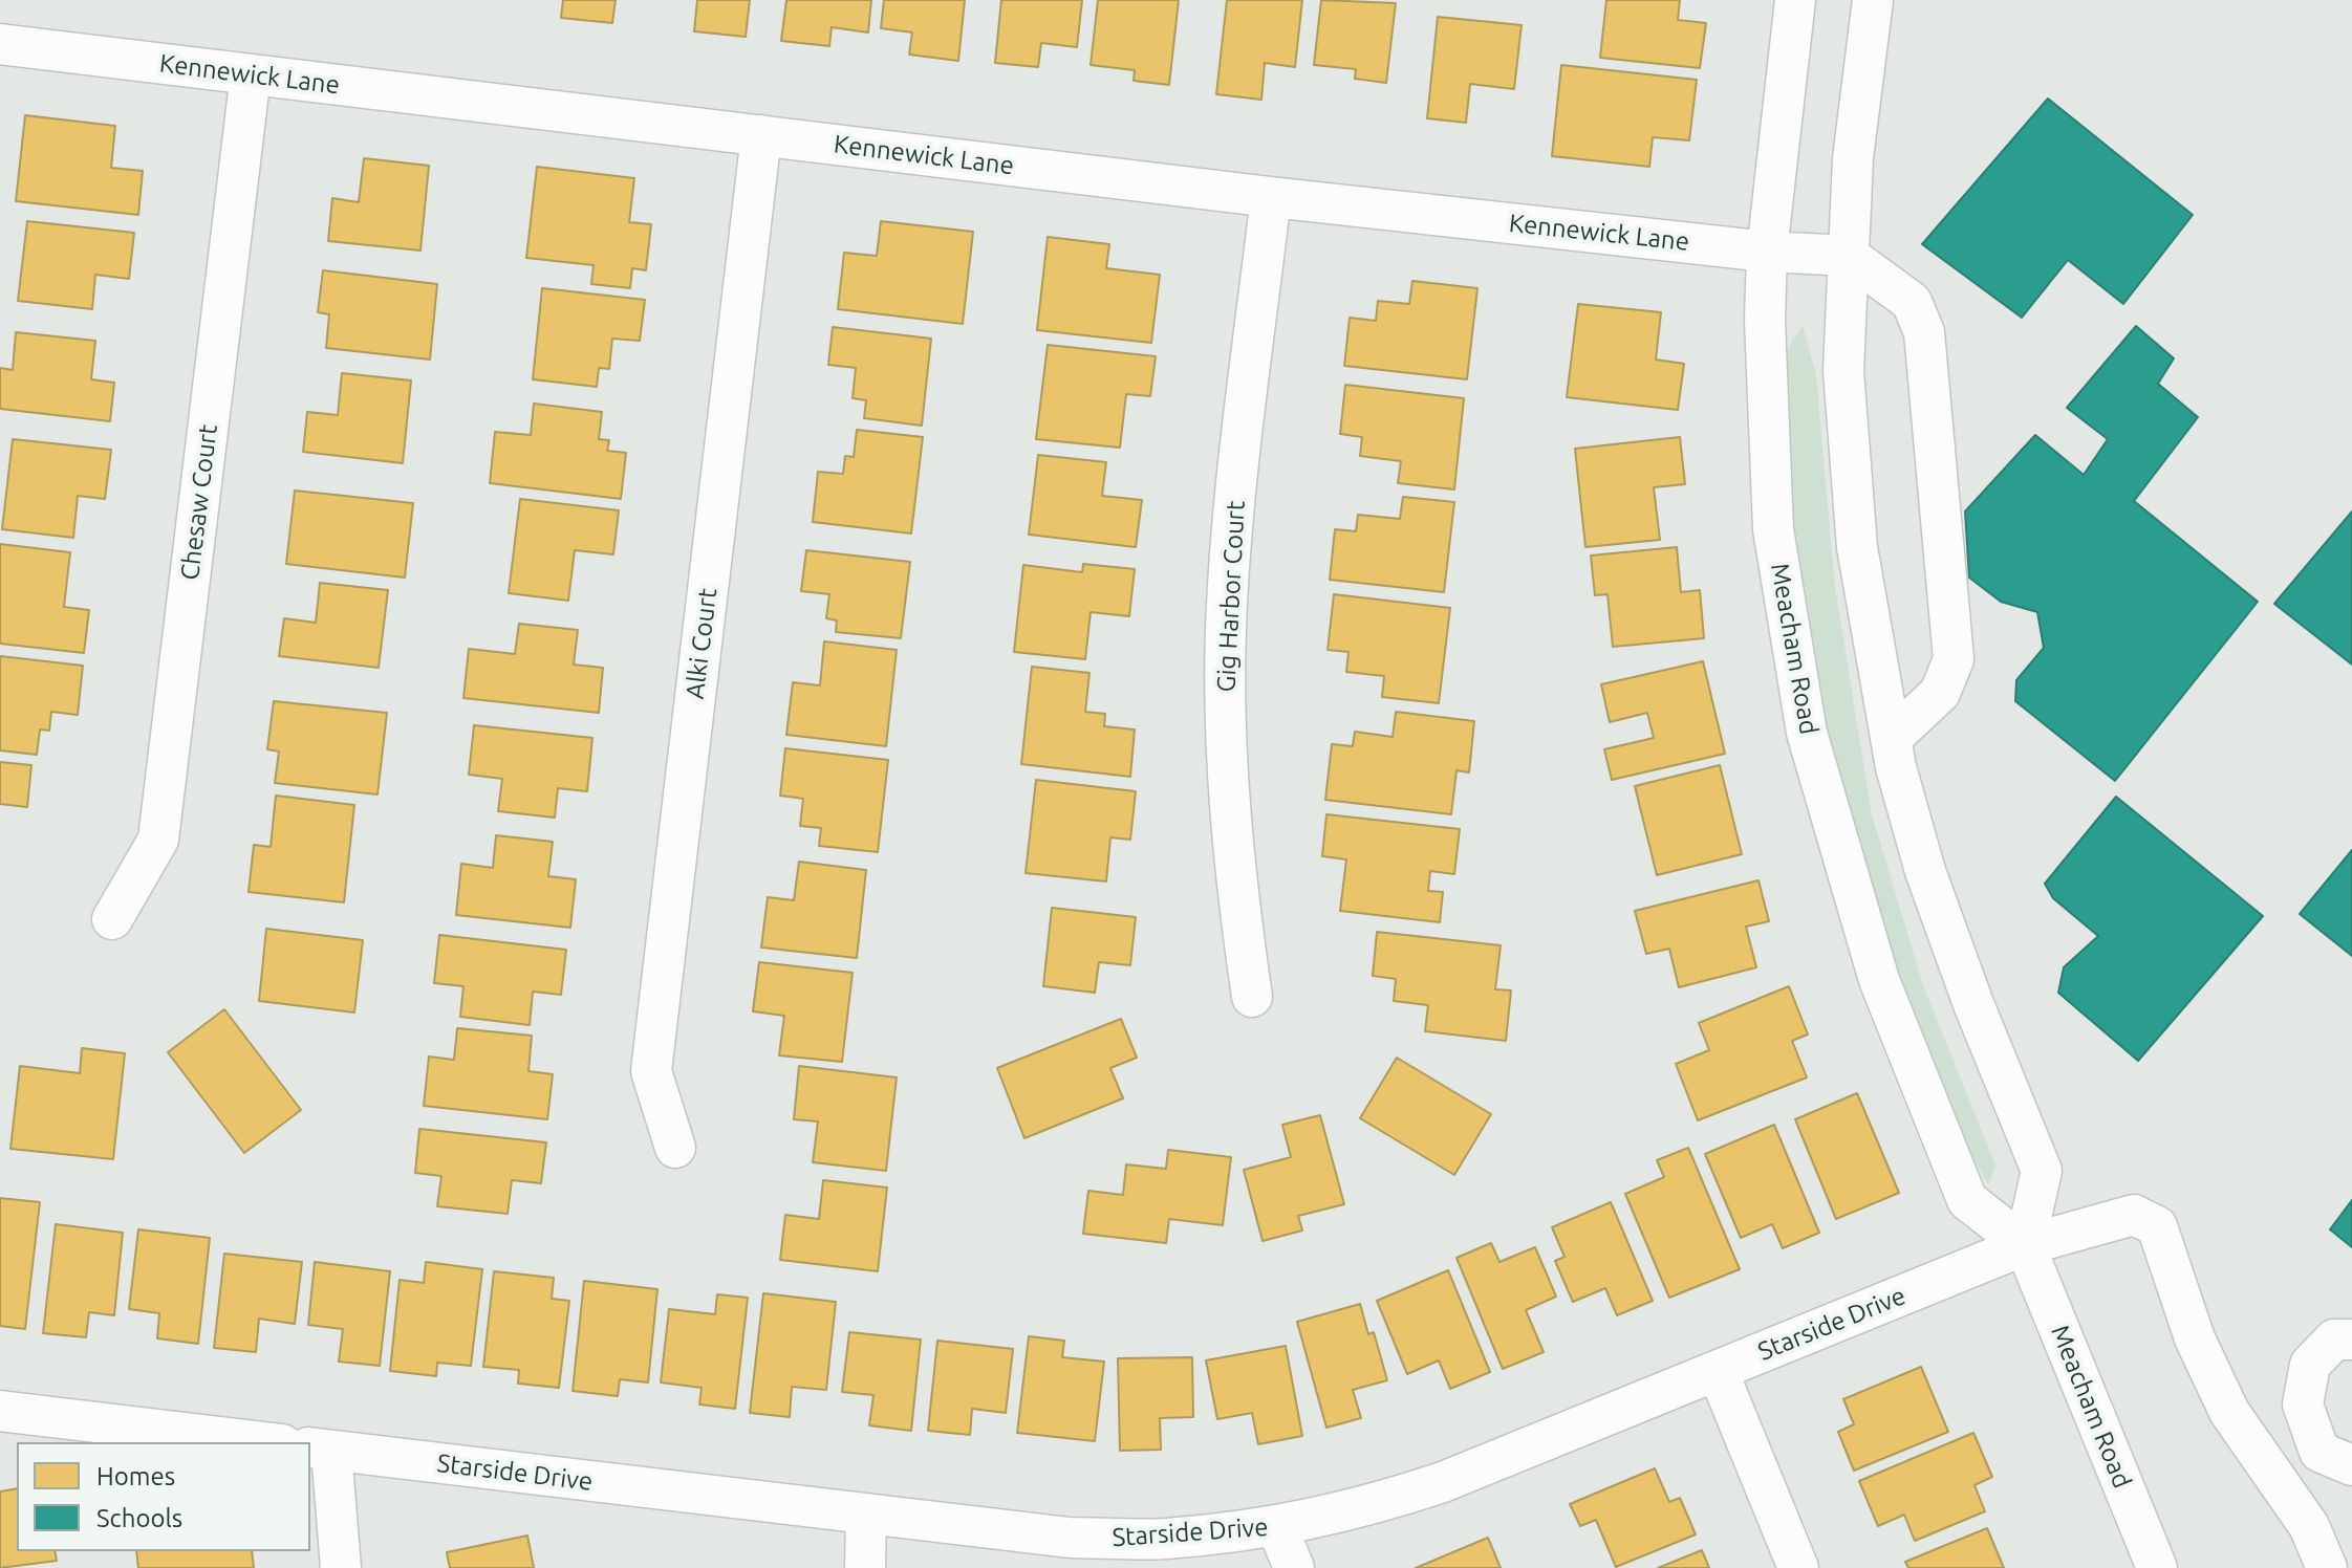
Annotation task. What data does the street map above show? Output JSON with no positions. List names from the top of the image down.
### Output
{
  "streets": {
    "street": [
      "Kennewick Lane",
      "Chesaw Court",
      "Gig Harbor Court",
      "Alki Court",
      "Meacham Road",
      "Starside Drive"
    ]
  },
  "crossings": [
    ["Kennewick Lane", "Chesaw Court"],
    ["Kennewick Lane", "Gig Harbor Court"],
    ["Kennewick Lane", "Alki Court"],
    ["Kennewick Lane", "Meacham Road"],
    ["Meacham Road", "Starside Drive"]
  ],
  "legend": ["Homes", "Schools"]
}
